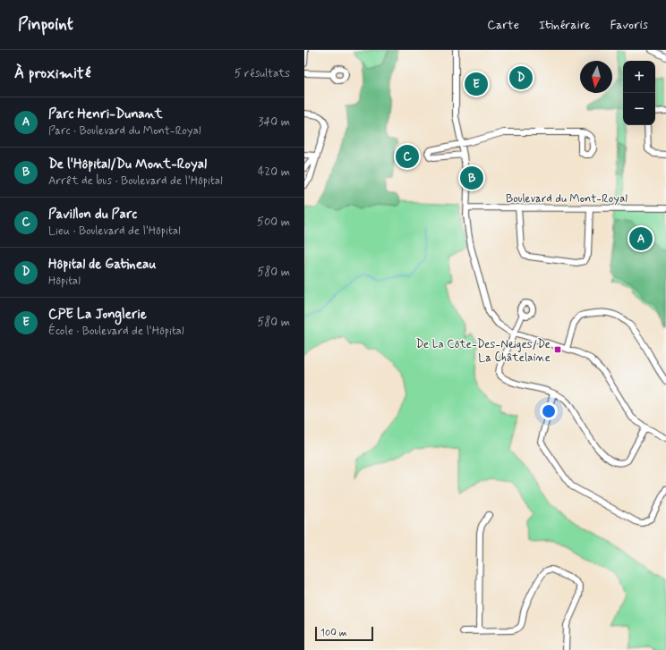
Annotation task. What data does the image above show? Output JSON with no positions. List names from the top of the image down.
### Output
{
  "streets": {
    "street": ["Boulevard du Mont-Royal"]
  },
  "places": {
    "transit": ["De La Côte-Des-Neiges/De La Châtelaine"]
  },
  "scale_bar": "100 m",
  "north": "bottom",
  "page": {
    "header": "Pinpoint",
    "nav": ["Carte", "Itinéraire", "Favoris"],
    "heading": ["À proximité", "5 résultats"],
    "map_buttons": ["+", "−"],
    "pins": [
      "D",
      "E",
      "C",
      "B",
      "A"
    ],
    "list": [
      {
        "mark": "A",
        "name": "Parc Henri-Dunant",
        "note": "Parc · Boulevard du Mont-Royal",
        "value": "340 m"
      },
      {
        "mark": "B",
        "name": "De l'Hôpital/Du Mont-Royal",
        "note": "Arrêt de bus · Boulevard de l'Hôpital",
        "value": "420 m"
      },
      {
        "mark": "C",
        "name": "Pavillon du Parc",
        "note": "Lieu · Boulevard de l'Hôpital",
        "value": "500 m"
      },
      {
        "mark": "D",
        "name": "Hôpital de Gatineau",
        "note": "Hôpital",
        "value": "580 m"
      },
      {
        "mark": "E",
        "name": "CPE La Jonglerie",
        "note": "École · Boulevard de l'Hôpital",
        "value": "580 m"
      }
    ],
    "scale": "100 m"
  }
}
